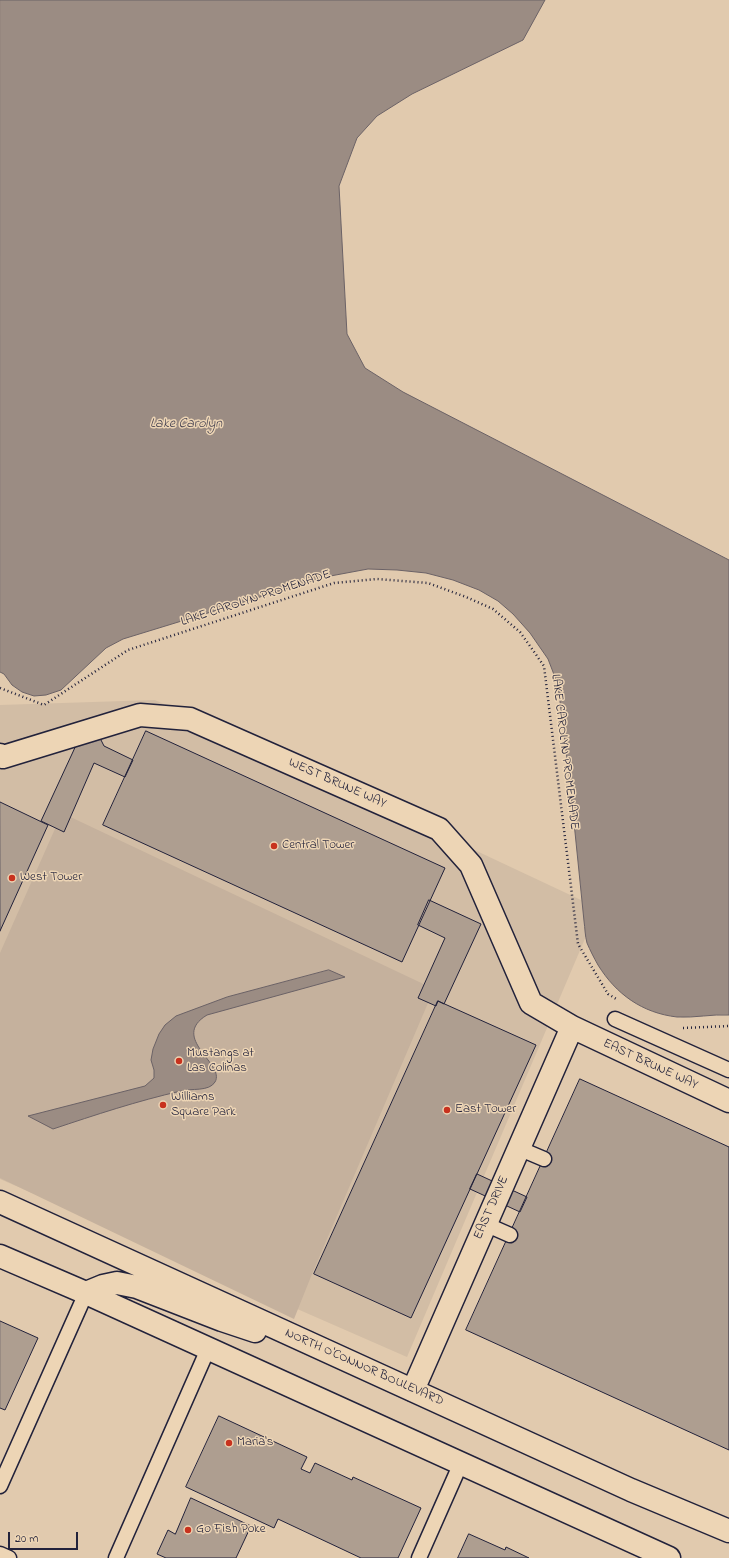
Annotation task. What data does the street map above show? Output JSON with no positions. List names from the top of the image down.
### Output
{
  "streets": {
    "main road": [
      "WEST BRUNE WAY",
      "EAST BRUNE WAY",
      "EAST DRIVE",
      "NORTH O'CONNOR BOULEVARD"
    ],
    "path": ["LAKE CAROLYN PROMENADE"]
  },
  "crossings": [
    ["WEST BRUNE WAY", "EAST BRUNE WAY"],
    ["WEST BRUNE WAY", "EAST DRIVE"],
    ["EAST BRUNE WAY", "EAST DRIVE"],
    ["EAST DRIVE", "NORTH O'CONNOR BOULEVARD"]
  ],
  "water": ["Lake Carolyn"],
  "places": [
    "Central Tower",
    "West Tower",
    "Mustangs at Las Colinas",
    "Williams Square Park",
    "East Tower",
    "Maria's",
    "Go Fish Poke"
  ],
  "scale_bar": "20 m"
}
